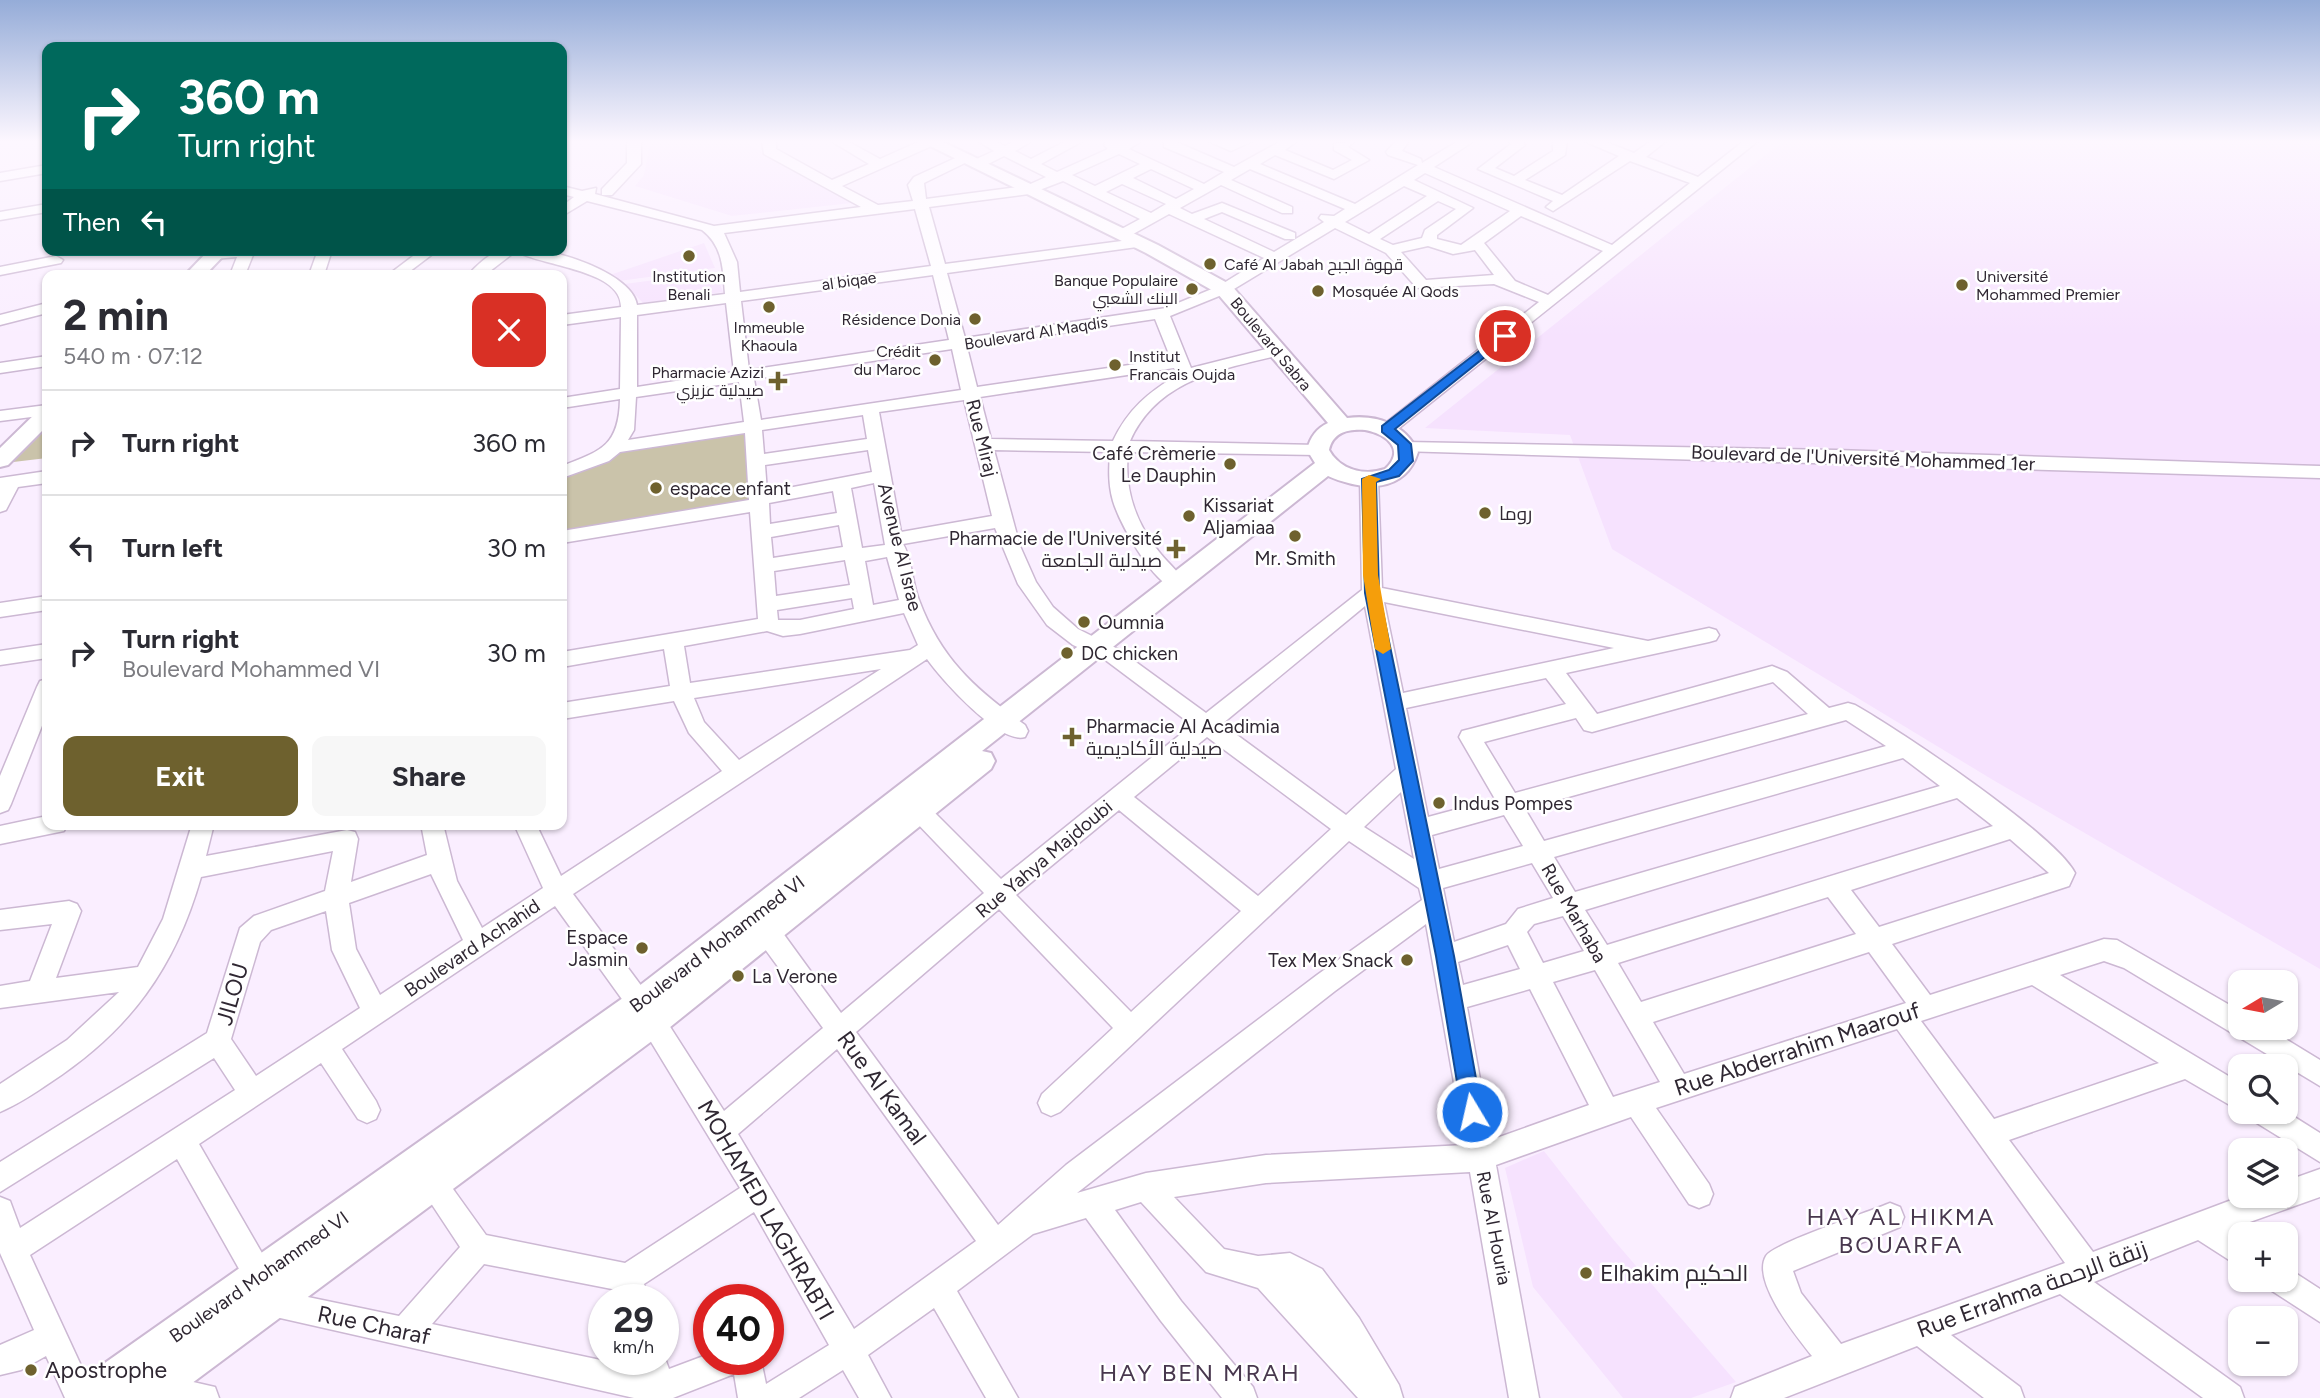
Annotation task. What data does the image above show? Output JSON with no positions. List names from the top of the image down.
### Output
{
  "streets": {
    "main road": ["Boulevard Sabra", "Boulevard Mohammed VI"],
    "street": [
      "al biqae",
      "Boulevard Al Maqdis",
      "Rue Miraj",
      "Boulevard de l'Université Mohammed 1er",
      "Avenue Al Israe",
      "Rue Yahya Majdoubi",
      "Rue Marhaba",
      "Boulevard Achahid",
      "JILOU",
      "Rue Abderrahim Maarouf",
      "Rue Al Kamal",
      "MOHAMED LAGHRABTI",
      "Rue Al Houria",
      "Rue Errahma زنقة الرحمة",
      "Rue Charaf"
    ]
  },
  "crossings": [
    ["al biqae", "Boulevard Sabra"],
    ["al biqae", "Rue Miraj"],
    ["Boulevard Al Maqdis", "Boulevard Sabra"],
    ["Boulevard Al Maqdis", "Rue Miraj"],
    ["Rue Miraj", "Rue Yahya Majdoubi"],
    ["Rue Miraj", "Boulevard Mohammed VI"],
    ["Rue Miraj", "Rue Al Houria"],
    ["Avenue Al Israe", "Boulevard Mohammed VI"],
    ["Avenue Al Israe", "Boulevard Achahid"],
    ["Rue Yahya Majdoubi", "Rue Al Kamal"],
    ["Rue Yahya Majdoubi", "MOHAMED LAGHRABTI"],
    ["Rue Yahya Majdoubi", "Rue Al Houria"],
    ["Rue Marhaba", "Rue Abderrahim Maarouf"],
    ["Boulevard Mohammed VI", "Rue Al Kamal"],
    ["Boulevard Mohammed VI", "MOHAMED LAGHRABTI"],
    ["Boulevard Mohammed VI", "Rue Al Houria"],
    ["Boulevard Mohammed VI", "Rue Charaf"],
    ["Boulevard Achahid", "MOHAMED LAGHRABTI"],
    ["Rue Abderrahim Maarouf", "Rue Al Houria"]
  ],
  "districts": ["HAY AL HIKMA BOUARFA", "HAY BEN MRAH"],
  "places": {
    "other": [
      "Institution Benali",
      "Café Al Jabah قهوة الجبح",
      "Université Mohammed Premier",
      "Banque Populaire البنك الشعبي",
      "Mosquée Al Qods",
      "Immeuble Khaoula",
      "Résidence Donia",
      "Crédit du Maroc",
      "Institut Francais Oujda",
      "Café Crèmerie Le Dauphin",
      "espace enfant",
      "روما",
      "Kissariat Aljamiaa",
      "Mr. Smith",
      "Oumnia",
      "DC chicken",
      "Indus Pompes",
      "Espace Jasmin",
      "Tex Mex Snack",
      "La Verone",
      "Elhakim الحكيم",
      "Apostrophe"
    ],
    "health": ["Pharmacie Azizi صيدلية عزيزي", "Pharmacie de l'Université صيدلية الجامعة", "Pharmacie Al Acadimia صيدلية الأكاديمية"]
  },
  "north": "left",
  "page": {
    "turn": ["360 m", "Turn right"],
    "then": "Then",
    "heading": ["2 min", "540 m · 07:12"],
    "list": [
      {
        "name": "Turn right",
        "value": "360 m"
      },
      {
        "name": "Turn left",
        "value": "30 m"
      },
      {
        "name": "Turn right",
        "note": "Boulevard Mohammed VI",
        "value": "30 m"
      }
    ],
    "buttons": ["Exit", "Share"],
    "map_buttons": ["+", "−"],
    "speed": "29 km/h",
    "limit": "40"
  }
}
